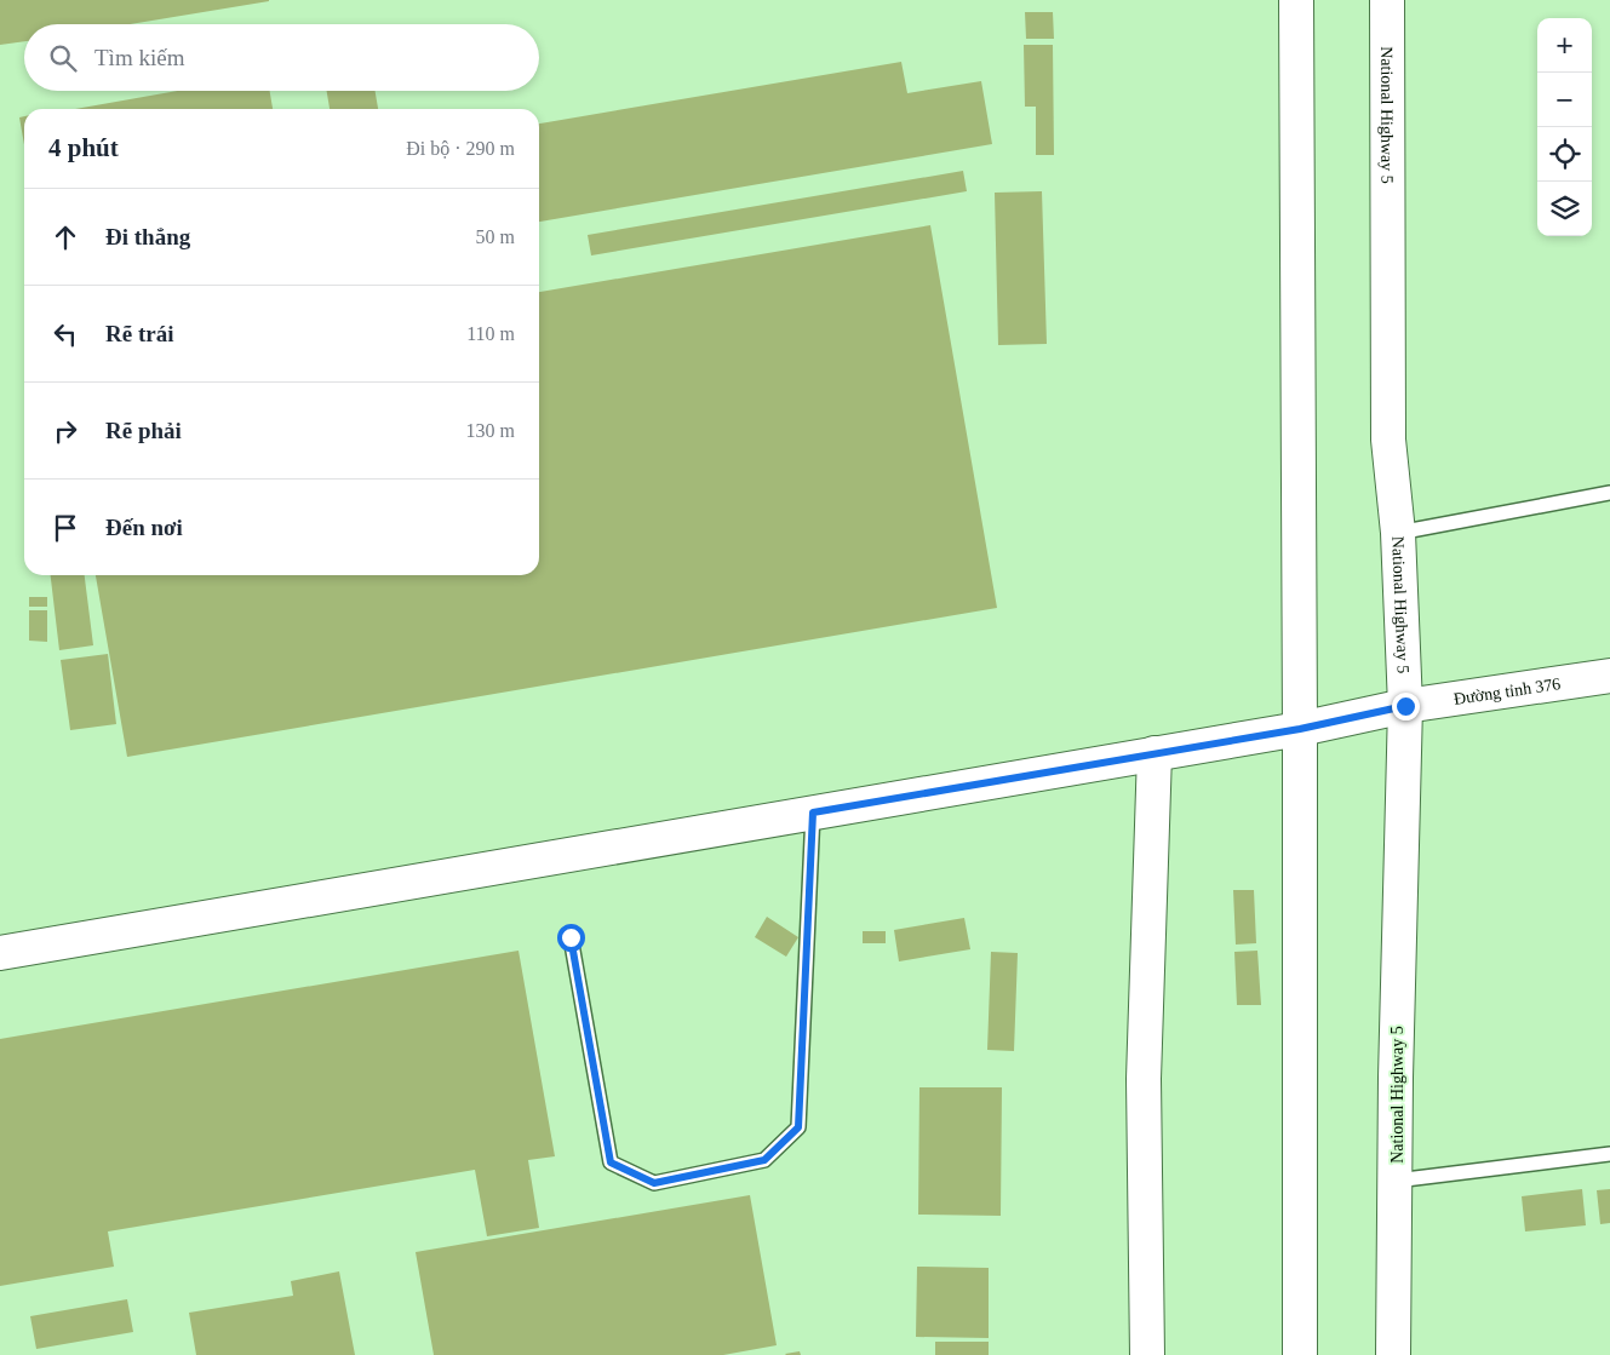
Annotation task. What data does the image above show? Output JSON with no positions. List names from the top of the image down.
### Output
{
  "streets": {
    "main road": ["National Highway 5", "Đường tỉnh 376"]
  },
  "crossings": [
    ["National Highway 5", "Đường tỉnh 376"]
  ],
  "page": {
    "map_buttons": ["+", "−"],
    "search": "Tìm kiếm",
    "heading": ["4 phút", "Đi bộ · 290 m"],
    "list": [
      ["Đi thẳng", "50 m"],
      ["Rẽ trái", "110 m"],
      ["Rẽ phải", "130 m"],
      "Đến nơi"
    ]
  }
}
